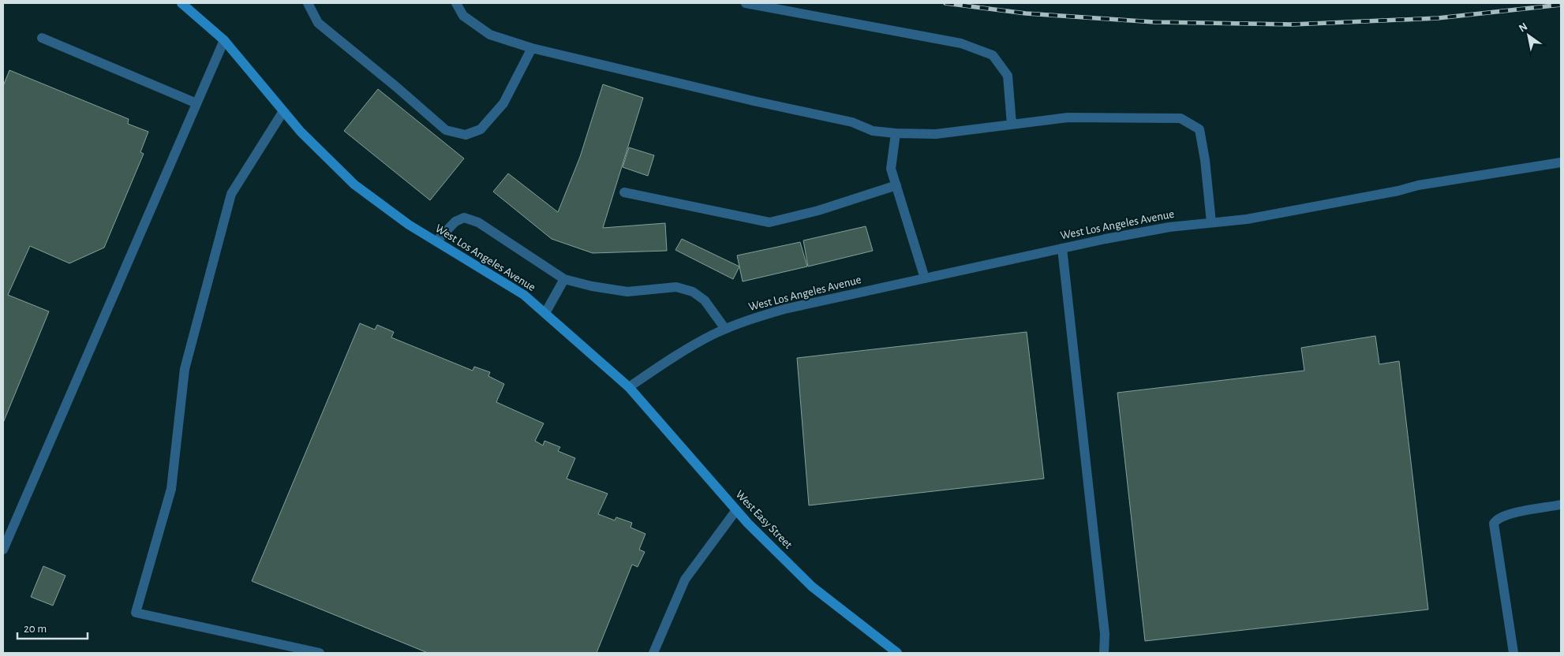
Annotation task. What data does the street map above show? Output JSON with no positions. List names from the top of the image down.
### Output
{
  "streets": {
    "street": ["West Los Angeles Avenue", "West Easy Street"]
  },
  "crossings": [
    ["West Los Angeles Avenue", "West Easy Street"]
  ],
  "scale_bar": "20 m",
  "north": "top left"
}
